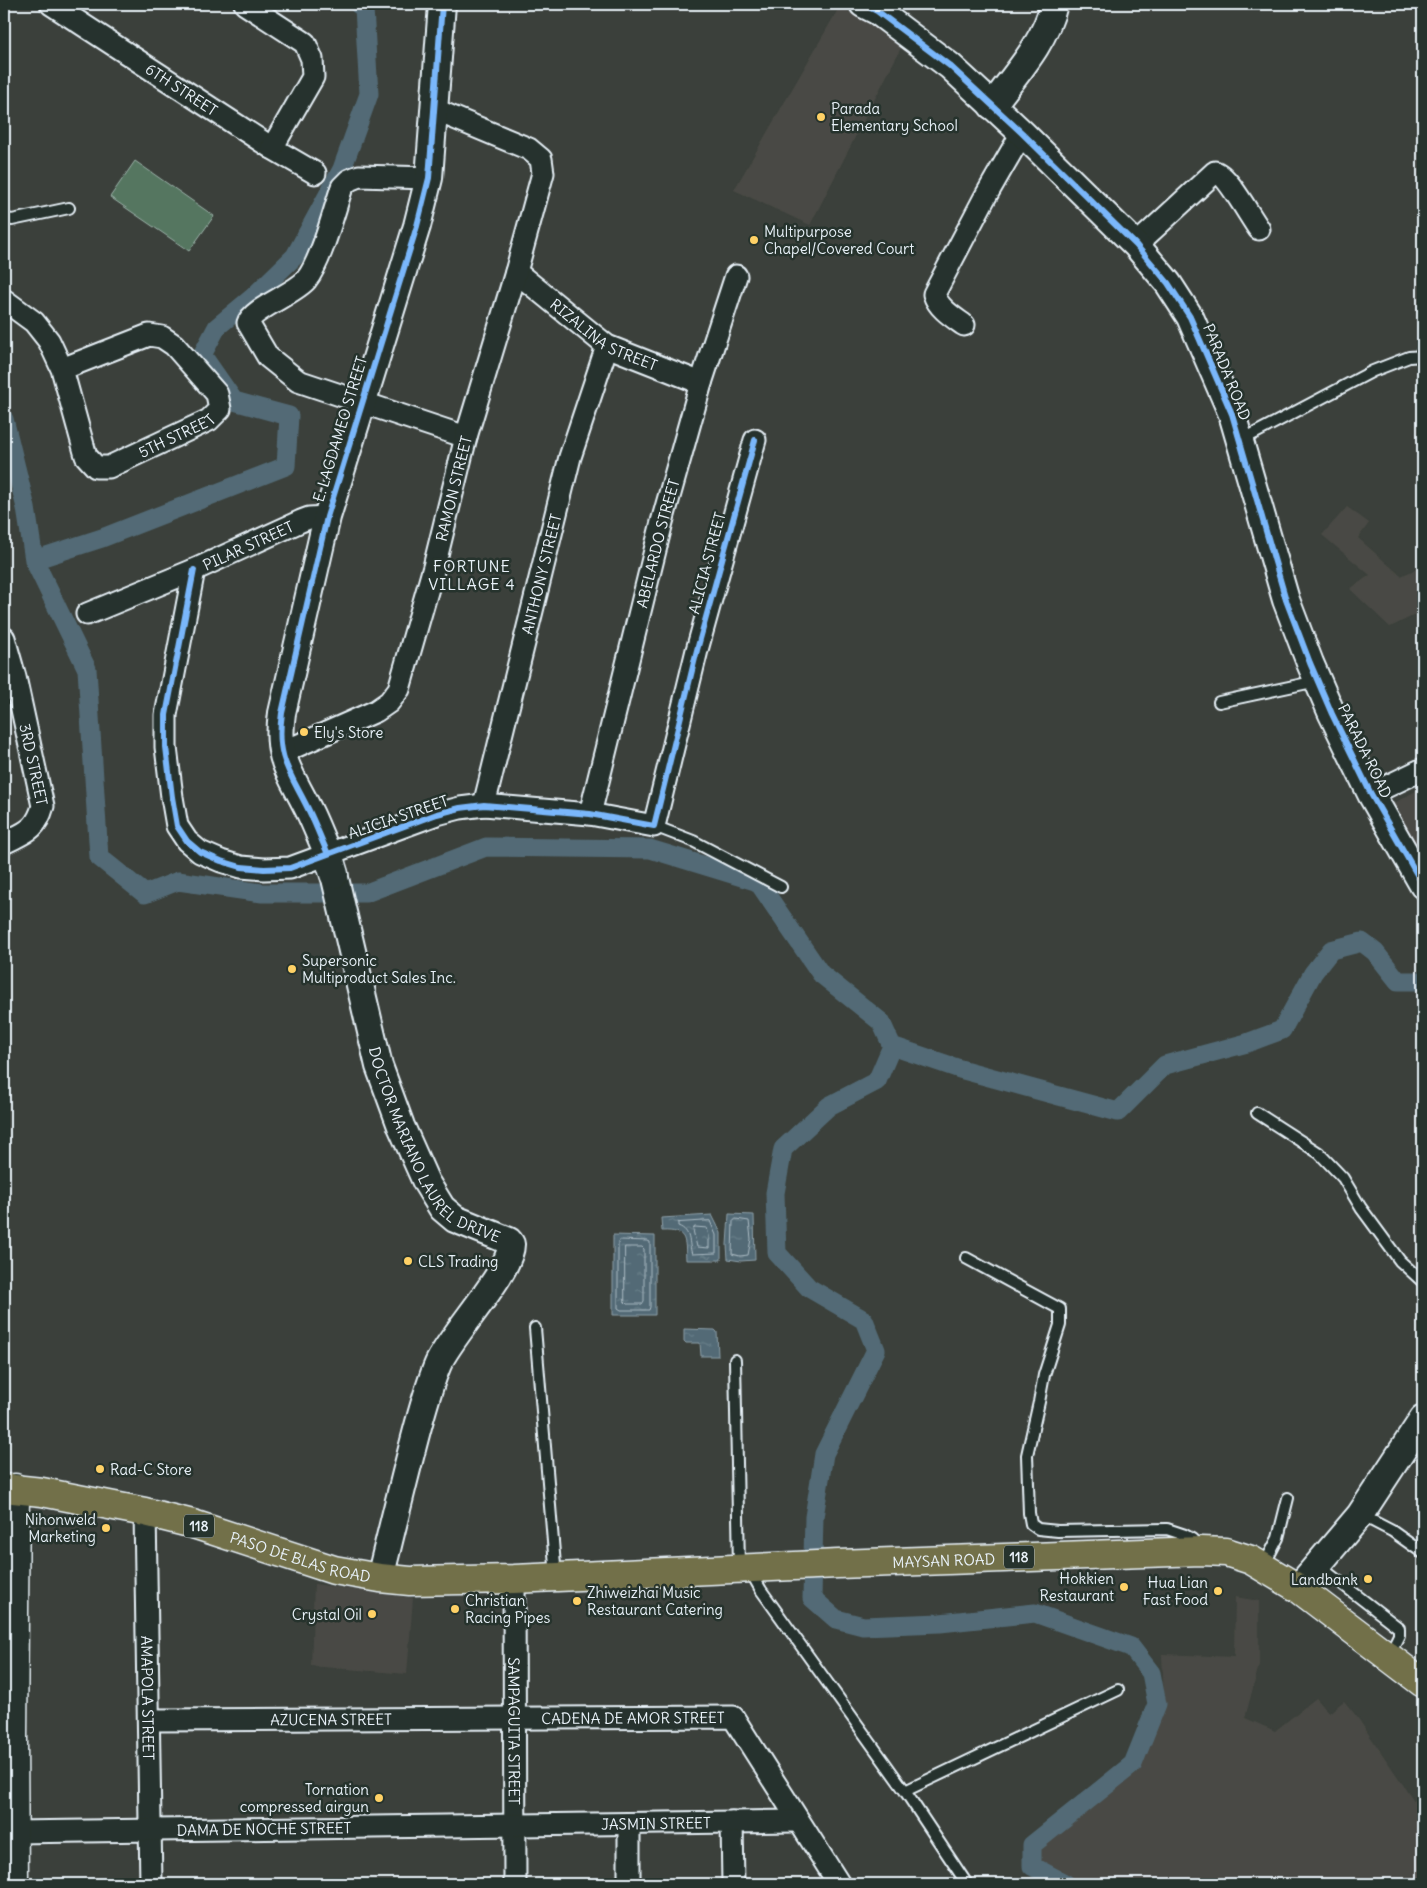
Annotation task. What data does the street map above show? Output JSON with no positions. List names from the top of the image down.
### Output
{
  "streets": {
    "main road": ["118", "PASO DE BLAS ROAD", "MAYSAN ROAD"],
    "street": [
      "6TH STREET",
      "RIZALINA STREET",
      "PARADA ROAD",
      "E. LAGDAMEO STREET",
      "5TH STREET",
      "RAMON STREET",
      "ABELARDO STREET",
      "PILAR STREET",
      "ALICIA STREET",
      "ANTHONY STREET",
      "3RD STREET",
      "DOCTOR MARIANO LAUREL DRIVE",
      "AMAPOLA STREET",
      "CADENA DE AMOR STREET",
      "AZUCENA STREET",
      "SAMPAGUITA STREET",
      "JASMIN STREET",
      "DAMA DE NOCHE STREET"
    ]
  },
  "crossings": [
    ["RIZALINA STREET", "RAMON STREET"],
    ["RIZALINA STREET", "ABELARDO STREET"],
    ["RIZALINA STREET", "ANTHONY STREET"],
    ["E. LAGDAMEO STREET", "RAMON STREET"],
    ["E. LAGDAMEO STREET", "PILAR STREET"],
    ["E. LAGDAMEO STREET", "ALICIA STREET"],
    ["E. LAGDAMEO STREET", "DOCTOR MARIANO LAUREL DRIVE"],
    ["ABELARDO STREET", "ALICIA STREET"],
    ["PILAR STREET", "ALICIA STREET"],
    ["ALICIA STREET", "ANTHONY STREET"],
    ["ALICIA STREET", "DOCTOR MARIANO LAUREL DRIVE"],
    ["DOCTOR MARIANO LAUREL DRIVE", "PASO DE BLAS ROAD"],
    ["PASO DE BLAS ROAD", "MAYSAN ROAD"],
    ["PASO DE BLAS ROAD", "AMAPOLA STREET"],
    ["PASO DE BLAS ROAD", "SAMPAGUITA STREET"],
    ["MAYSAN ROAD", "SAMPAGUITA STREET"],
    ["AMAPOLA STREET", "AZUCENA STREET"],
    ["AMAPOLA STREET", "DAMA DE NOCHE STREET"],
    ["CADENA DE AMOR STREET", "AZUCENA STREET"],
    ["CADENA DE AMOR STREET", "SAMPAGUITA STREET"],
    ["CADENA DE AMOR STREET", "JASMIN STREET"],
    ["AZUCENA STREET", "SAMPAGUITA STREET"],
    ["SAMPAGUITA STREET", "JASMIN STREET"],
    ["SAMPAGUITA STREET", "DAMA DE NOCHE STREET"],
    ["JASMIN STREET", "DAMA DE NOCHE STREET"]
  ],
  "districts": ["FORTUNE VILLAGE 4"],
  "places": [
    "Parada Elementary School",
    "Multipurpose Chapel/Covered Court",
    "Ely's Store",
    "Supersonic Multiproduct Sales Inc.",
    "CLS Trading",
    "Rad-C Store",
    "Nihonweld Marketing",
    "Landbank",
    "Hokkien Restaurant",
    "Hua Lian Fast Food",
    "Zhiweizhai Music Restaurant Catering",
    "Christian Racing Pipes",
    "Crystal Oil",
    "Tornation compressed airgun"
  ]
}
